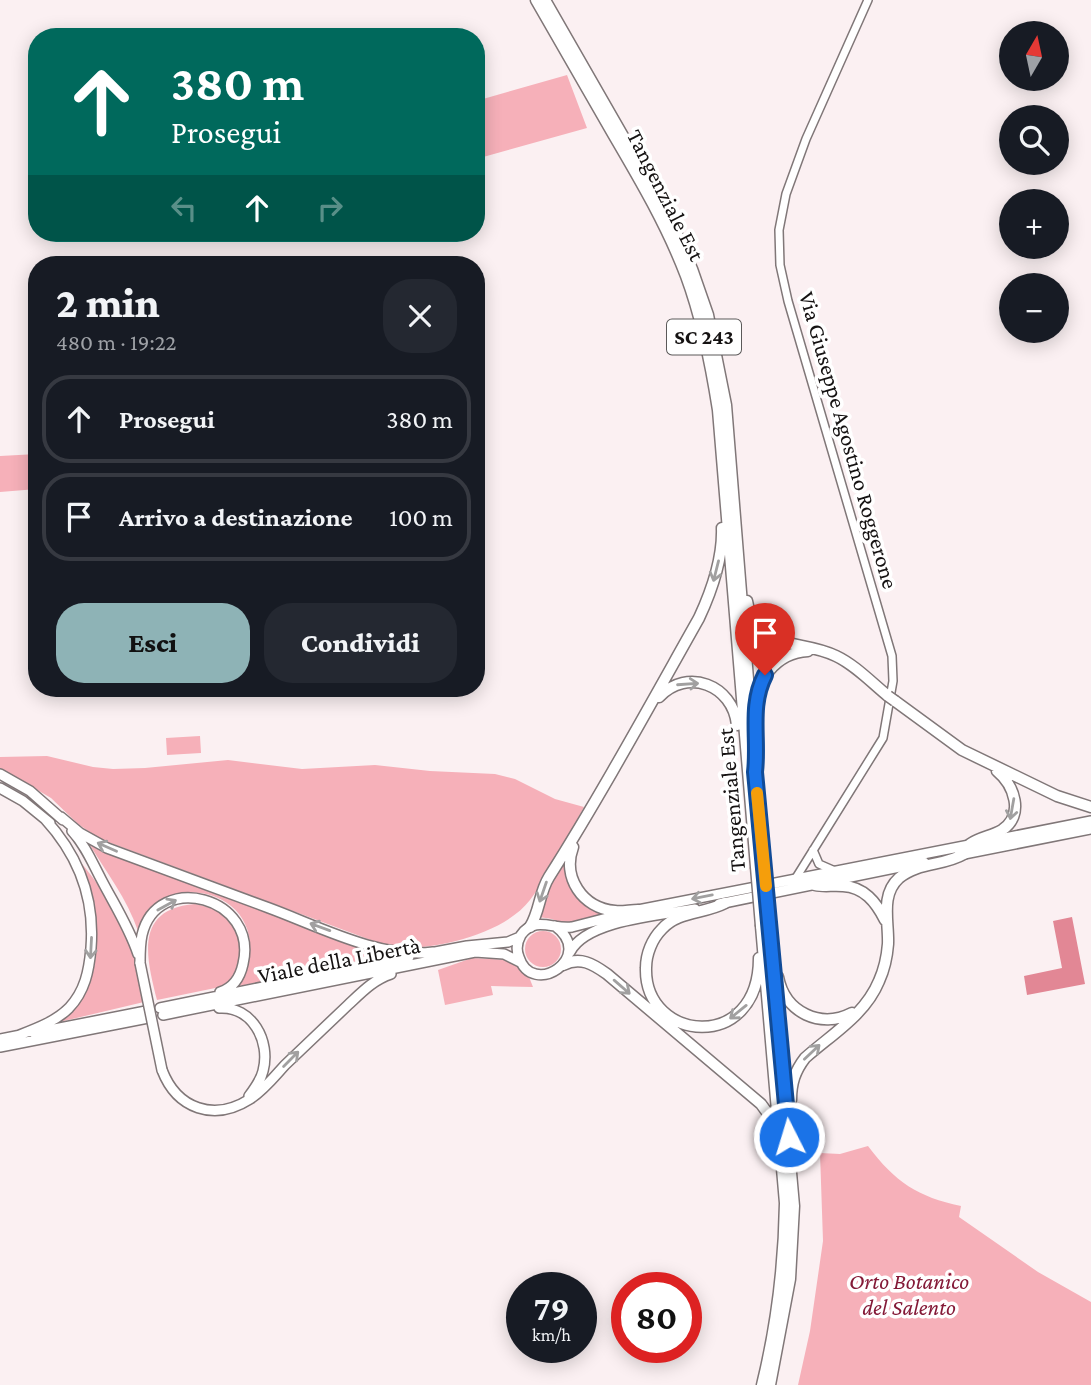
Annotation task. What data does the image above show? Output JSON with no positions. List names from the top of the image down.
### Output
{
  "streets": {
    "highway": ["Tangenziale Est", "SC 243"],
    "main road": ["Viale della Libertà"],
    "street": ["Via Giuseppe Agostino Roggerone"]
  },
  "parks": ["Orto Botanico del Salento"],
  "north": "top",
  "page": {
    "map_buttons": ["+", "−"],
    "turn": ["380 m", "Prosegui"],
    "heading": ["2 min", "480 m · 19:22"],
    "list": [
      {
        "name": "Prosegui",
        "value": "380 m"
      },
      {
        "name": "Arrivo a destinazione",
        "value": "100 m"
      }
    ],
    "buttons": ["Esci", "Condividi"],
    "speed": "79 km/h",
    "limit": "80"
  }
}
